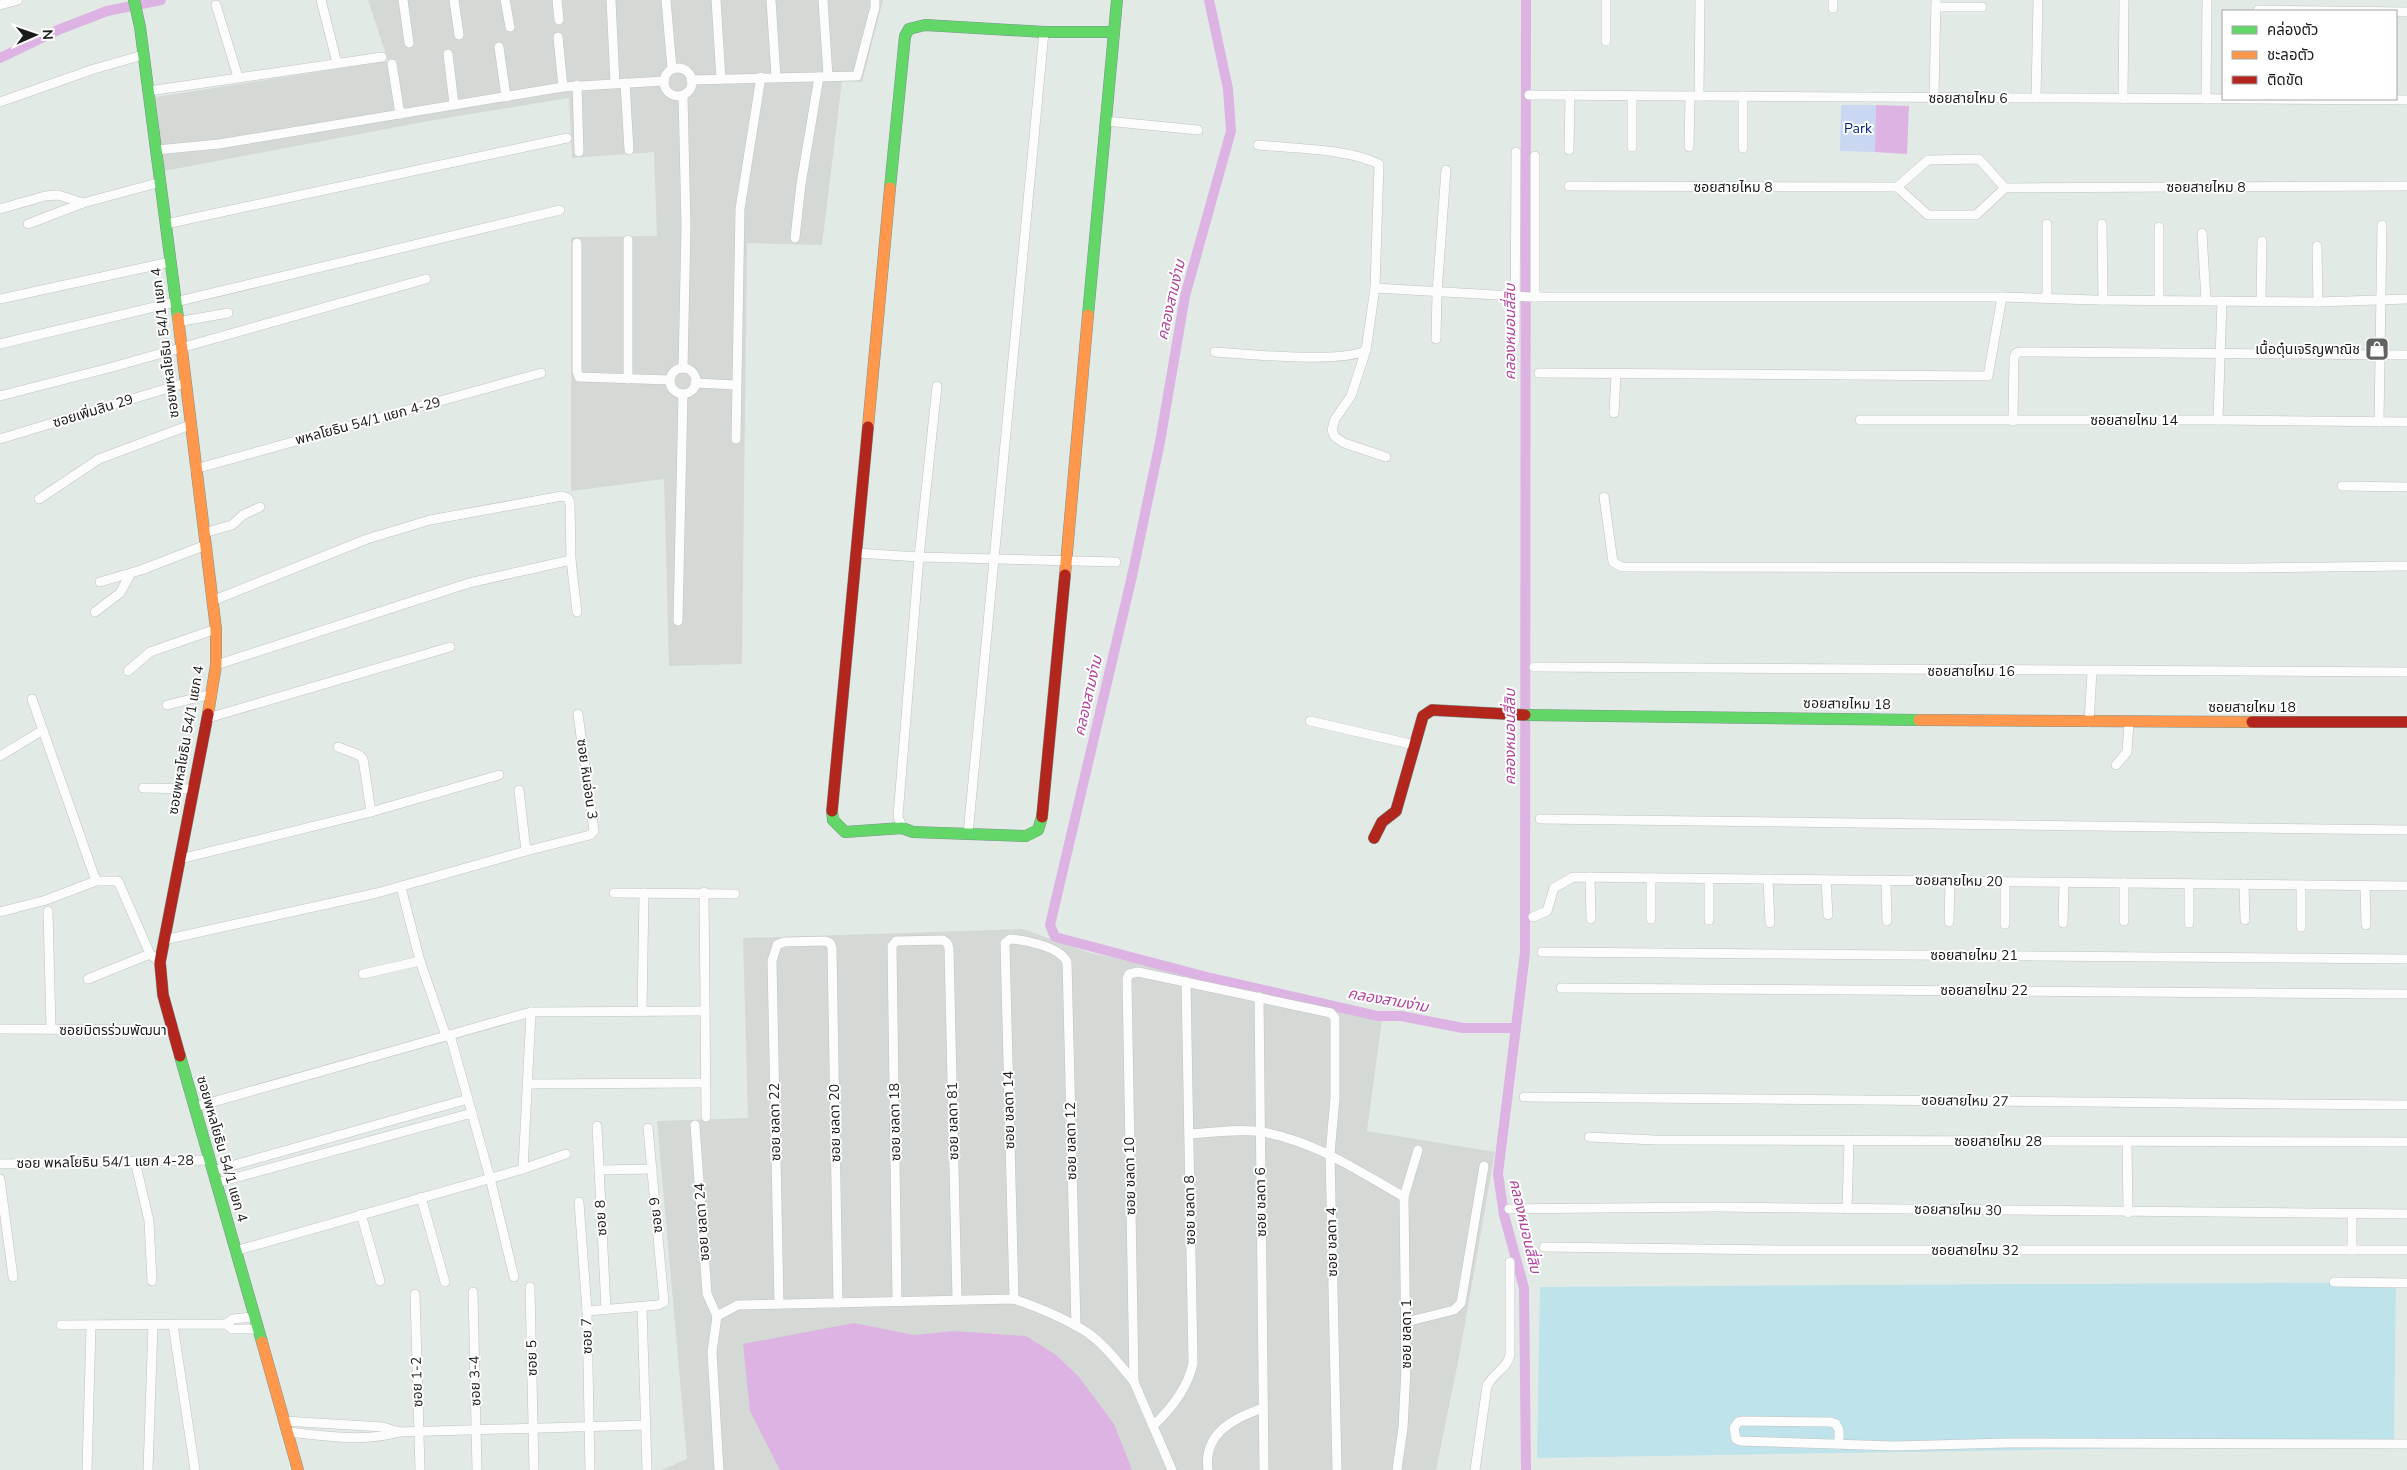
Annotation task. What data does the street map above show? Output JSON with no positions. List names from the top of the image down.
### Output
{
  "streets": {
    "street": [
      "ซอยสายไหม 6",
      "ซอยสายไหม 8",
      "ซอยพหลโยธิน 54/1 แยก 4",
      "ซอยเพิ่มสิน 29",
      "ซอยสายไหม 14",
      "พหลโยธิน 54/1 แยก 4-29",
      "ซอยสายไหม 16",
      "ซอยสายไหม 18",
      "ซอย หินอ่อน 3",
      "ซอยสายไหม 20",
      "ซอยสายไหม 21",
      "ซอยสายไหม 22",
      "ซอยมิตรร่วมพัฒนา",
      "ซอยสายไหม 27",
      "ซอย ชลดา 14",
      "ซอย ชลดา 81",
      "ซอย ชลดา 22",
      "ซอย ชลดา 18",
      "ซอย ชลดา 20",
      "ซอย ชลดา 12",
      "ซอยสายไหม 28",
      "ซอย พหลโยธิน 54/1 แยก 4-28",
      "ซอย ชลดา 10",
      "ซอย ชลดา 6",
      "ซอย ชลดา 8",
      "ซอยสายไหม 30",
      "ซอย 9",
      "ซอย 8",
      "ซอย ชลดา 24",
      "ซอย ชลดา 4",
      "ซอยสายไหม 32",
      "ซอย ชลดา 1",
      "ซอย 7",
      "ซอย 5",
      "ซอย 3-4",
      "ซอย 1-2"
    ]
  },
  "crossings": [
    ["ซอยพหลโยธิน 54/1 แยก 4", "ซอยเพิ่มสิน 29"],
    ["ซอยพหลโยธิน 54/1 แยก 4", "พหลโยธิน 54/1 แยก 4-29"],
    ["ซอยพหลโยธิน 54/1 แยก 4", "ซอยมิตรร่วมพัฒนา"],
    ["ซอยพหลโยธิน 54/1 แยก 4", "ซอย พหลโยธิน 54/1 แยก 4-28"],
    ["ซอย ชลดา 14", "ซอย ชลดา 12"],
    ["ซอย ชลดา 81", "ซอย ชลดา 18"],
    ["ซอย ชลดา 22", "ซอย ชลดา 20"],
    ["ซอย ชลดา 10", "ซอย ชลดา 8"],
    ["ซอย ชลดา 6", "ซอย ชลดา 4"]
  ],
  "water": ["คลองสามง่าม", "คลองหมอนสี่สิบ"],
  "parks": ["Park"],
  "places": {
    "shop": ["เนื้อตุ๋นเจริญพาณิช"]
  },
  "legend": ["คล่องตัว", "ชะลอตัว", "ติดขัด"],
  "north": "right"
}
